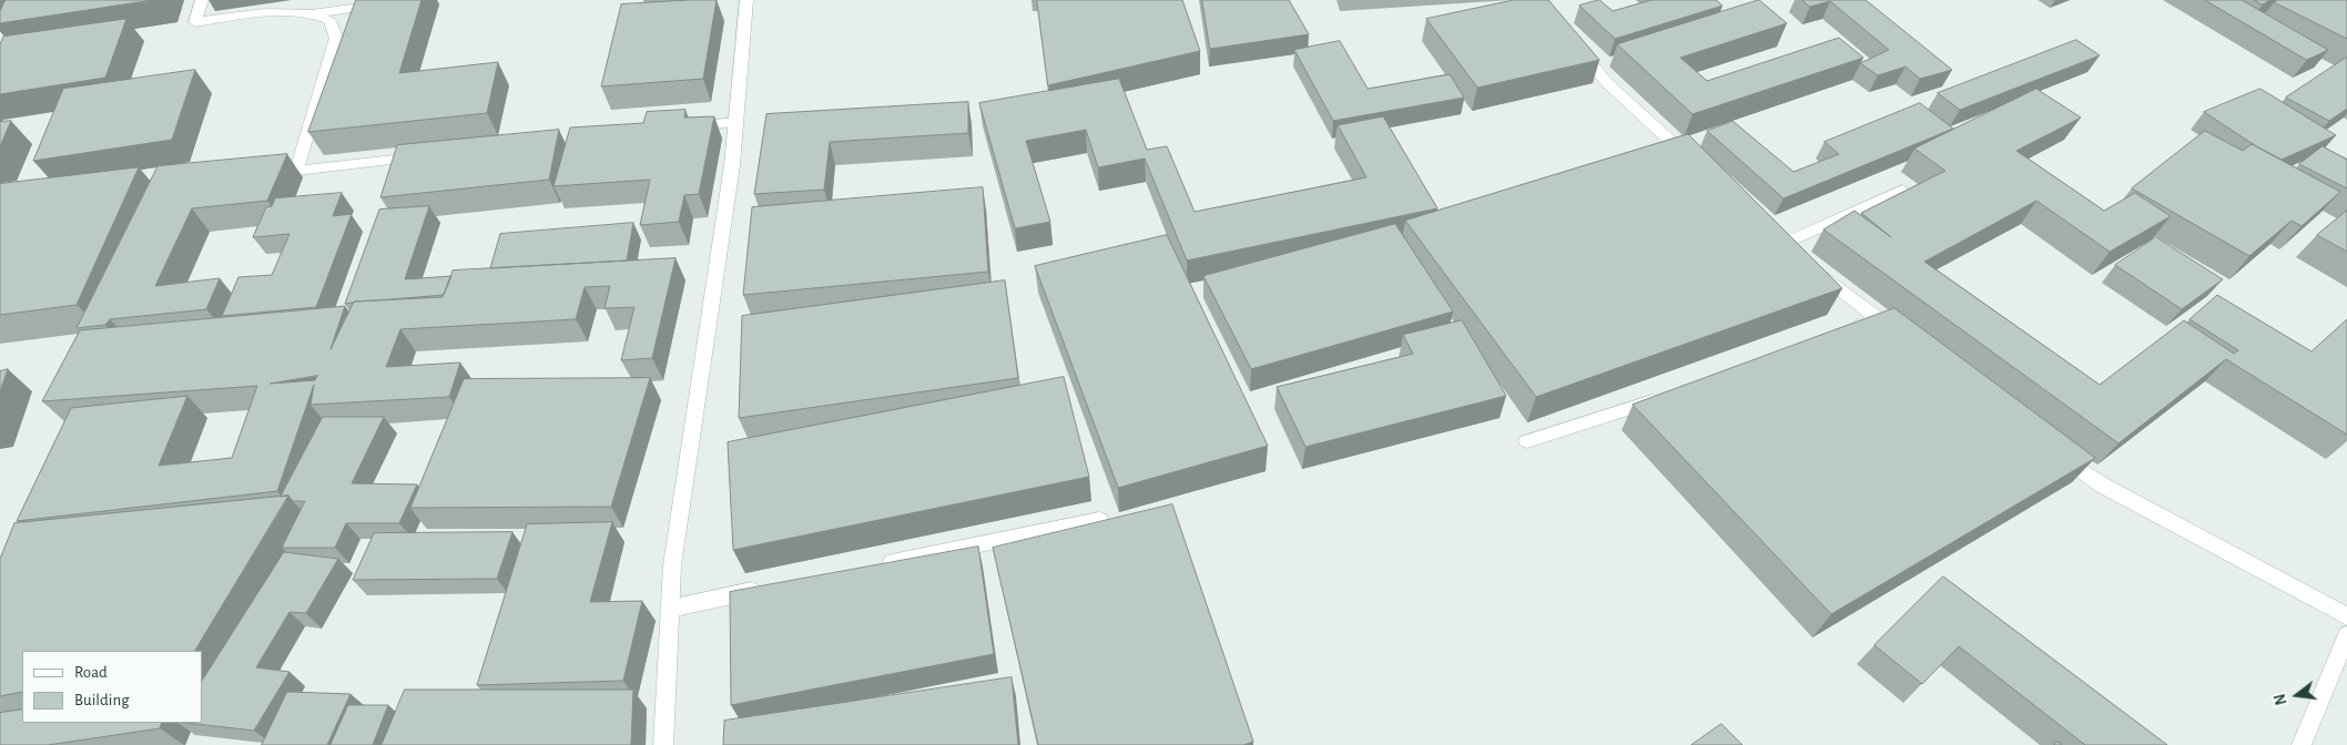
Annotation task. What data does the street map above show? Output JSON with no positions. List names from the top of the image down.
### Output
{
  "legend": ["Road", "Building"],
  "north": "left"
}
